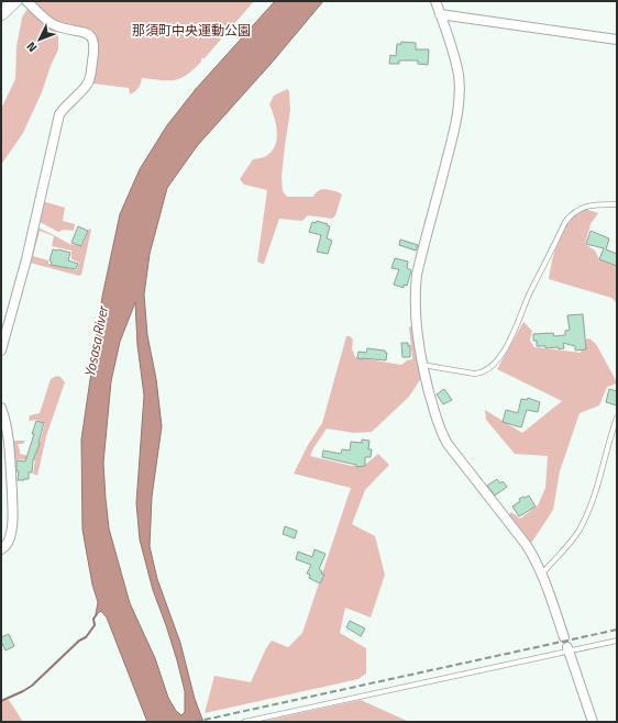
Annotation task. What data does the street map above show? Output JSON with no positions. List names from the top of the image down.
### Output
{
  "water": ["Yosasa River"],
  "parks": ["那須町中央運動公園"],
  "north": "bottom left"
}
